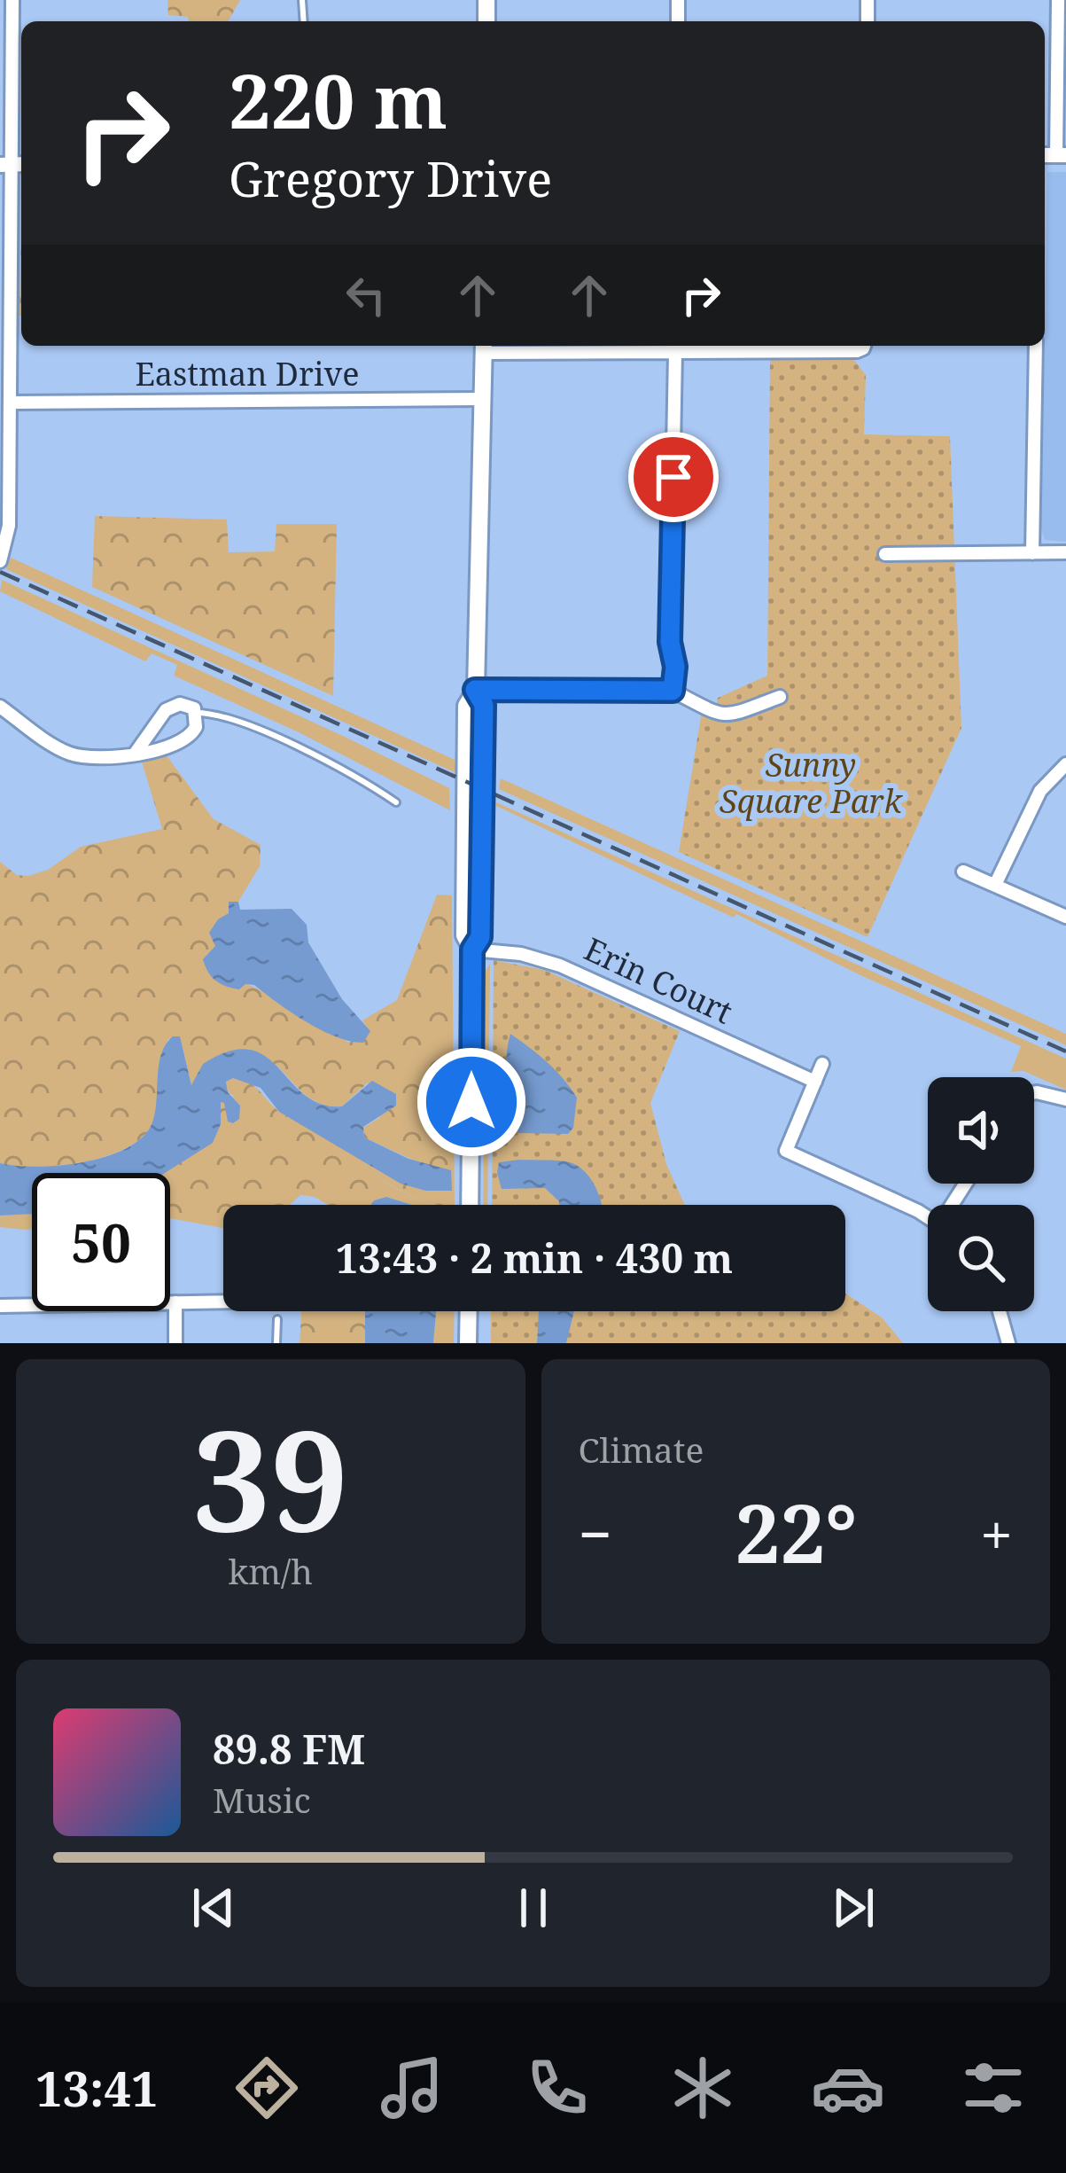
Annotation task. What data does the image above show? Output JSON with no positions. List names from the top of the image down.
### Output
{
  "streets": {
    "street": ["Eastman Drive", "Erin Court"]
  },
  "parks": ["Sunny Square Park"],
  "page": {
    "turn": ["220 m", "Gregory Drive"],
    "limit": "50",
    "trip": "13:43 · 2 min · 430 m",
    "tile": [
      ["39", "km/h"],
      "Climate"
    ],
    "heat": ["−", "22°", "+"],
    "song": ["89.8 FM", "Music"],
    "tabs": "13:41"
  }
}
